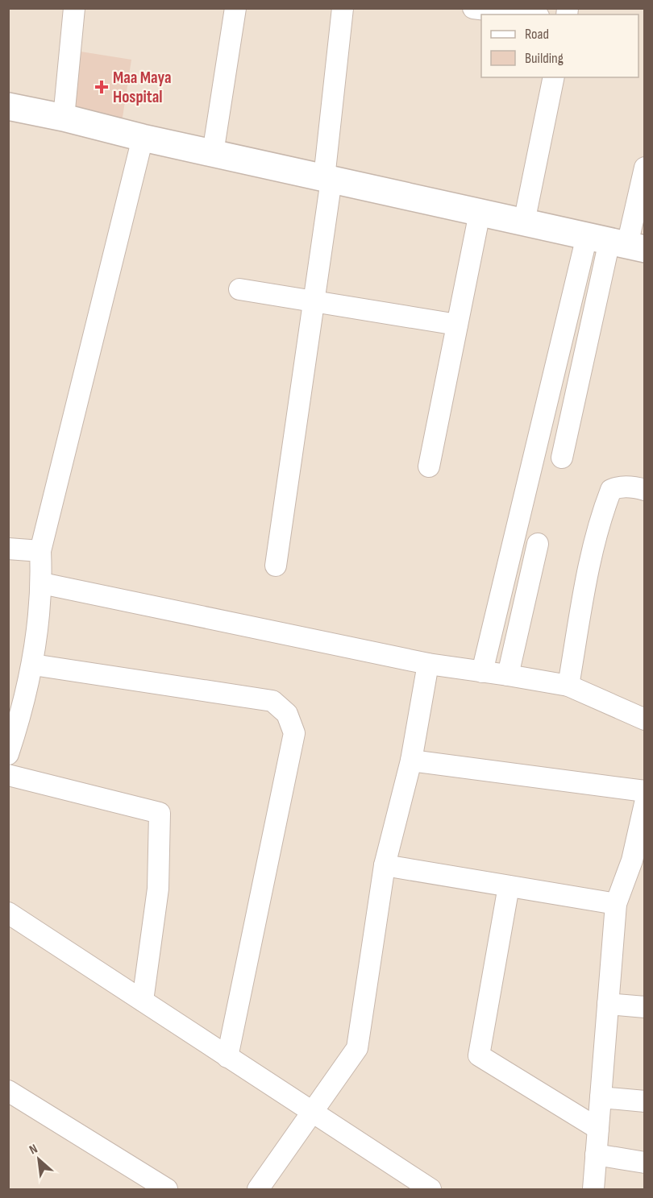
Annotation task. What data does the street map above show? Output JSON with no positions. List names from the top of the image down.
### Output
{
  "places": {
    "health": ["Maa Maya Hospital"]
  },
  "legend": ["Road", "Building"],
  "north": "top left"
}
